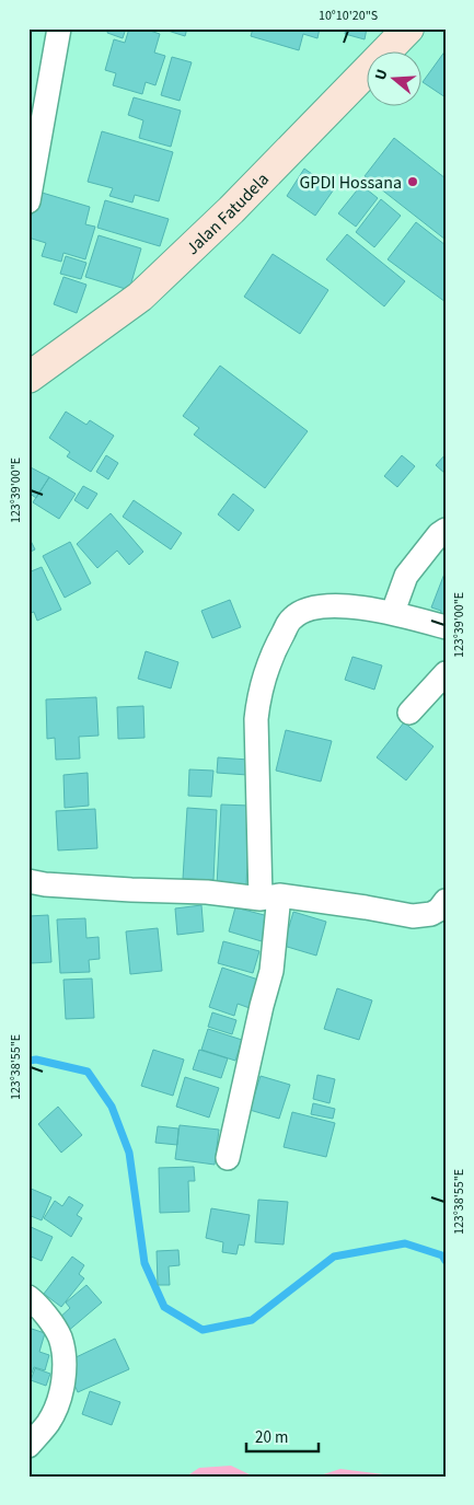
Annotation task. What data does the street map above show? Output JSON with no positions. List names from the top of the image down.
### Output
{
  "streets": {
    "street": ["Jalan Fatudela"]
  },
  "places": ["GPDI Hossana"],
  "scale_bar": "20 m",
  "north": "left",
  "coordinates": ["10°10'20\"S", "123°39'00\"E", "123°38'55\"E"]
}
